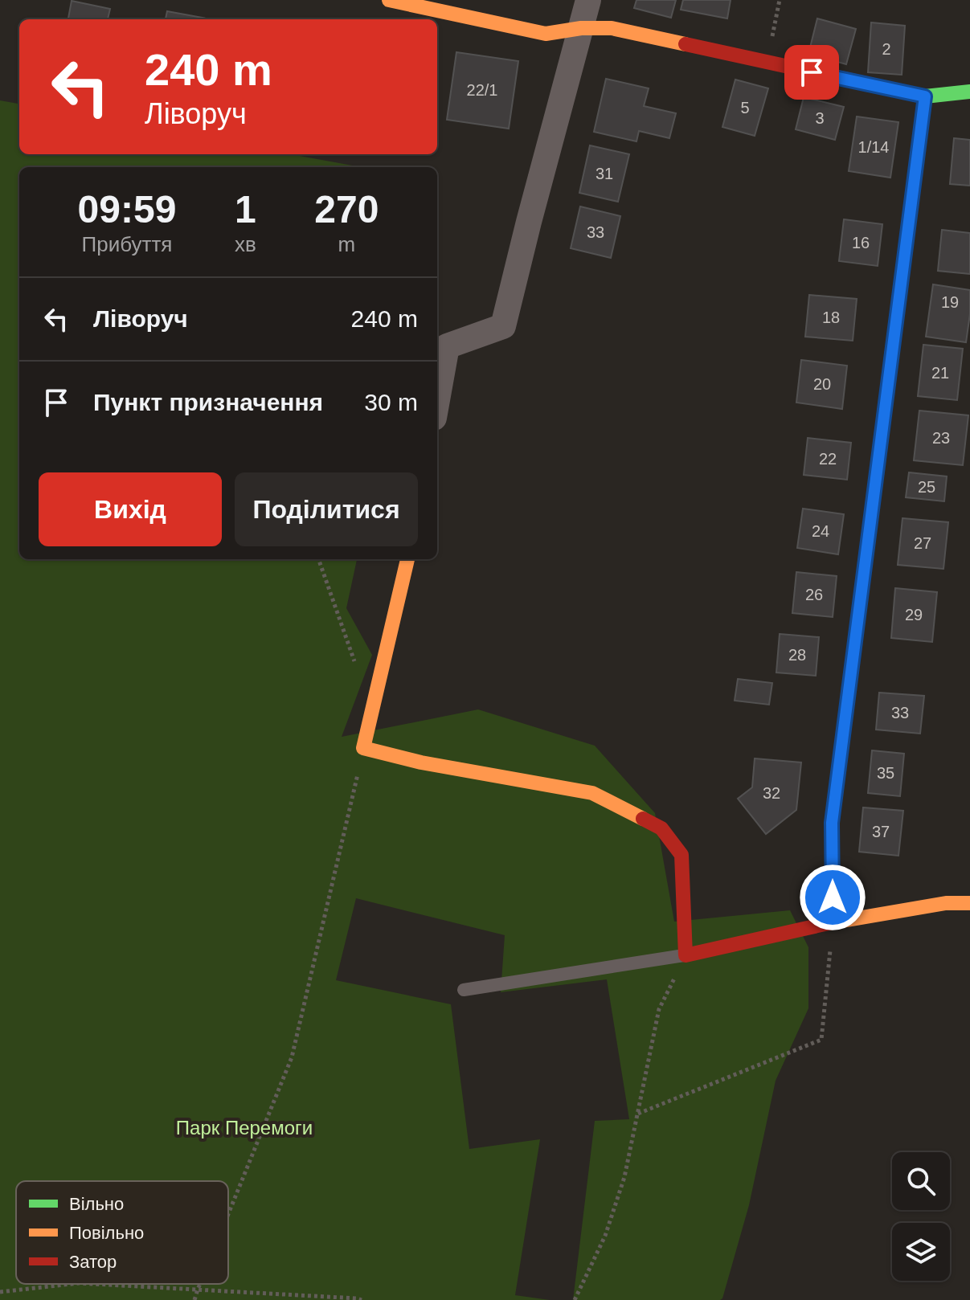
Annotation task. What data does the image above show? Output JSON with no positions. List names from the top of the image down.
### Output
{
  "parks": ["Парк Перемоги"],
  "house_numbers": [
    "2",
    "22/1",
    "5",
    "3",
    "1/14",
    "31",
    "33",
    "16",
    "19",
    "18",
    "21",
    "20",
    "23",
    "22",
    "25",
    "24",
    "27",
    "26",
    "29",
    "28",
    "33",
    "35",
    "32",
    "37"
  ],
  "legend": ["Вільно", "Повільно", "Затор"],
  "page": {
    "turn": ["240 m", "Ліворуч"],
    "eta": [
      "09:59",
      "Прибуття",
      "1",
      "хв",
      "270",
      "m"
    ],
    "list": [
      {
        "name": "Ліворуч",
        "value": "240 m"
      },
      {
        "name": "Пункт призначення",
        "value": "30 m"
      }
    ],
    "buttons": ["Вихід", "Поділитися"]
  }
}
